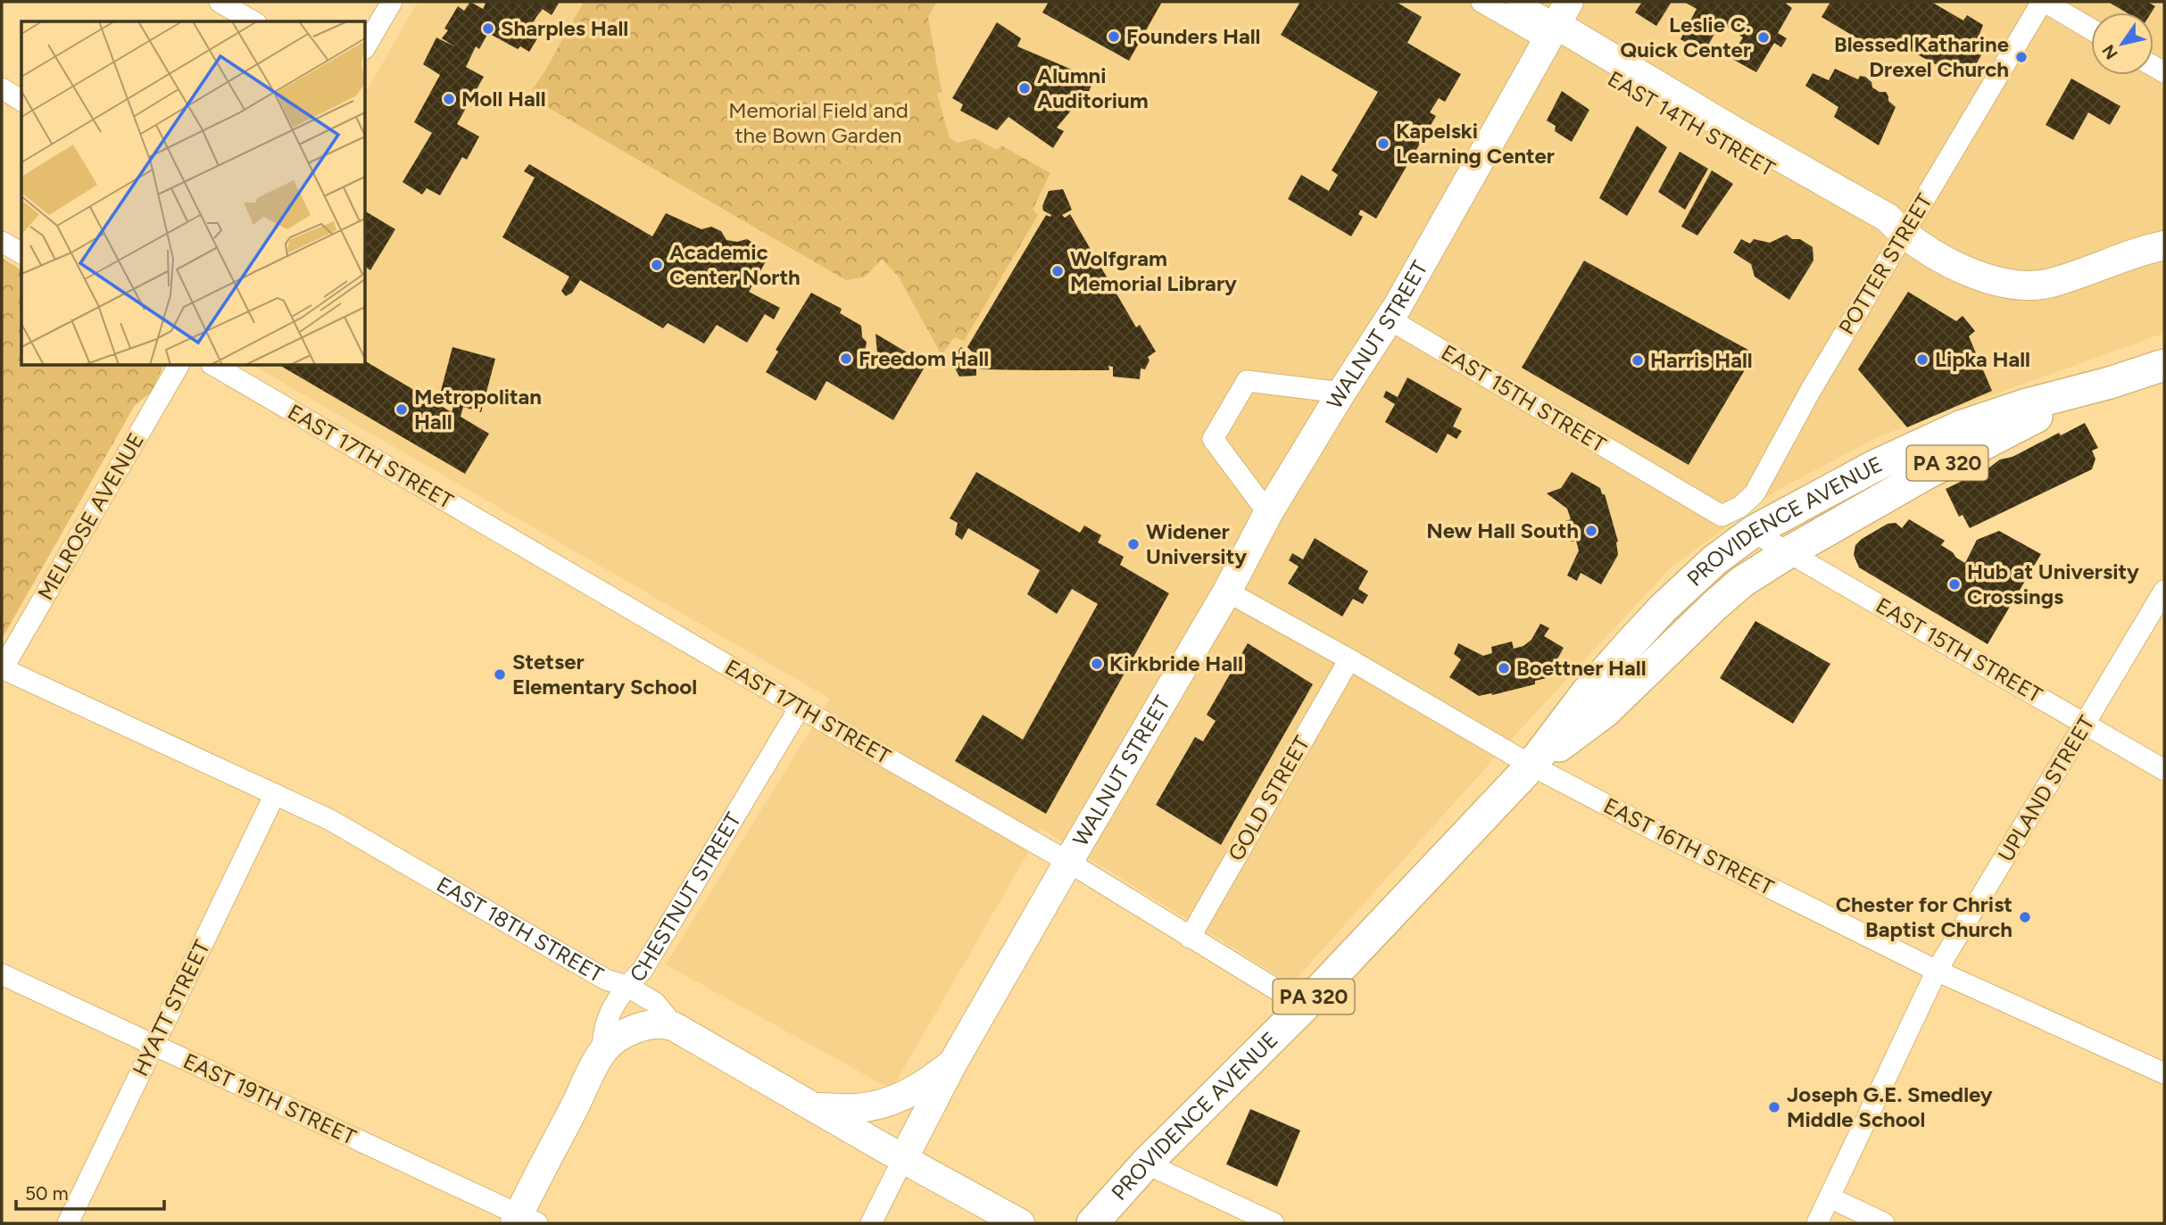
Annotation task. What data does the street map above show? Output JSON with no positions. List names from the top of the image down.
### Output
{
  "streets": {
    "main road": ["PA 320", "PROVIDENCE AVENUE"],
    "street": [
      "EAST 14TH STREET",
      "POTTER STREET",
      "WALNUT STREET",
      "EAST 15TH STREET",
      "EAST 17TH STREET",
      "MELROSE AVENUE",
      "UPLAND STREET",
      "GOLD STREET",
      "EAST 16TH STREET",
      "CHESTNUT STREET",
      "EAST 18TH STREET",
      "HYATT STREET",
      "EAST 19TH STREET"
    ]
  },
  "crossings": [
    ["EAST 14TH STREET", "POTTER STREET"],
    ["EAST 14TH STREET", "WALNUT STREET"],
    ["POTTER STREET", "EAST 15TH STREET"],
    ["WALNUT STREET", "EAST 15TH STREET"],
    ["WALNUT STREET", "EAST 17TH STREET"],
    ["WALNUT STREET", "EAST 16TH STREET"],
    ["WALNUT STREET", "EAST 18TH STREET"],
    ["EAST 15TH STREET", "PROVIDENCE AVENUE"],
    ["EAST 15TH STREET", "UPLAND STREET"],
    ["EAST 17TH STREET", "PROVIDENCE AVENUE"],
    ["EAST 17TH STREET", "GOLD STREET"],
    ["EAST 17TH STREET", "CHESTNUT STREET"],
    ["MELROSE AVENUE", "EAST 18TH STREET"],
    ["PROVIDENCE AVENUE", "EAST 16TH STREET"],
    ["UPLAND STREET", "EAST 16TH STREET"],
    ["GOLD STREET", "EAST 16TH STREET"],
    ["CHESTNUT STREET", "EAST 18TH STREET"],
    ["CHESTNUT STREET", "EAST 19TH STREET"],
    ["EAST 18TH STREET", "HYATT STREET"],
    ["HYATT STREET", "EAST 19TH STREET"]
  ],
  "parks": ["Memorial Field and the Bown Garden"],
  "places": [
    "Sharples Hall",
    "Founders Hall",
    "Leslie C. Quick Center",
    "Blessed Katharine Drexel Church",
    "Alumni Auditorium",
    "Moll Hall",
    "Kapelski Learning Center",
    "Academic Center North",
    "Wolfgram Memorial Library",
    "Freedom Hall",
    "Lipka Hall",
    "Harris Hall",
    "Metropolitan Hall",
    "New Hall South",
    "Widener University",
    "Hub at University Crossings",
    "Kirkbride Hall",
    "Boettner Hall",
    "Stetser Elementary School",
    "Chester for Christ Baptist Church",
    "Joseph G.E. Smedley Middle School"
  ],
  "scale_bar": "50 m",
  "north": "bottom left"
}
